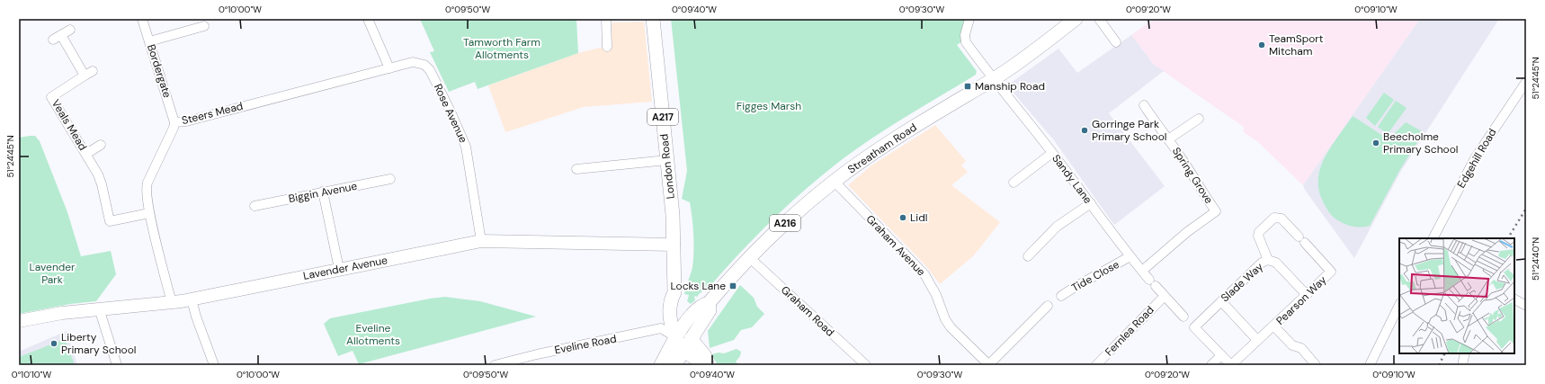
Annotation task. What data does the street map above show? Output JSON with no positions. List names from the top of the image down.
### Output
{
  "streets": {
    "main road": [
      "A217",
      "Streatham Road",
      "London Road",
      "A216"
    ],
    "street": [
      "Bordergate",
      "Steers Mead",
      "Rose Avenue",
      "Veals Mead",
      "Edgehill Road",
      "Spring Grove",
      "Sandy Lane",
      "Biggin Avenue",
      "Graham Avenue",
      "Lavender Avenue",
      "Tide Close",
      "Slade Way",
      "Pearson Way",
      "Graham Road",
      "Fernlea Road",
      "Eveline Road"
    ]
  },
  "crossings": [
    ["Bordergate", "Steers Mead"],
    ["Steers Mead", "Rose Avenue"],
    ["Steers Mead", "Veals Mead"],
    ["Steers Mead", "Lavender Avenue"],
    ["Rose Avenue", "Lavender Avenue"],
    ["Streatham Road", "London Road"],
    ["Streatham Road", "Sandy Lane"],
    ["Streatham Road", "Graham Avenue"],
    ["Streatham Road", "Graham Road"],
    ["Streatham Road", "Eveline Road"],
    ["London Road", "Lavender Avenue"],
    ["London Road", "Eveline Road"],
    ["Spring Grove", "Sandy Lane"],
    ["Sandy Lane", "Tide Close"],
    ["Sandy Lane", "Fernlea Road"],
    ["Slade Way", "Pearson Way"]
  ],
  "parks": [
    "Tamworth Farm Allotments",
    "Figges Marsh",
    "Lavender Park",
    "Eveline Allotments"
  ],
  "places": {
    "other": [
      "TeamSport Mitcham",
      "Gorringe Park Primary School",
      "Beecholme Primary School",
      "Lidl",
      "Liberty Primary School"
    ],
    "transit": ["Manship Road", "Locks Lane"]
  },
  "coordinates": [
    "0°10'00\"W",
    "0°09'50\"W",
    "0°09'40\"W",
    "0°09'30\"W",
    "0°09'20\"W",
    "0°09'10\"W",
    "51°24'45\"N",
    "51°24'40\"N",
    "0°10'10\"W"
  ]
}
